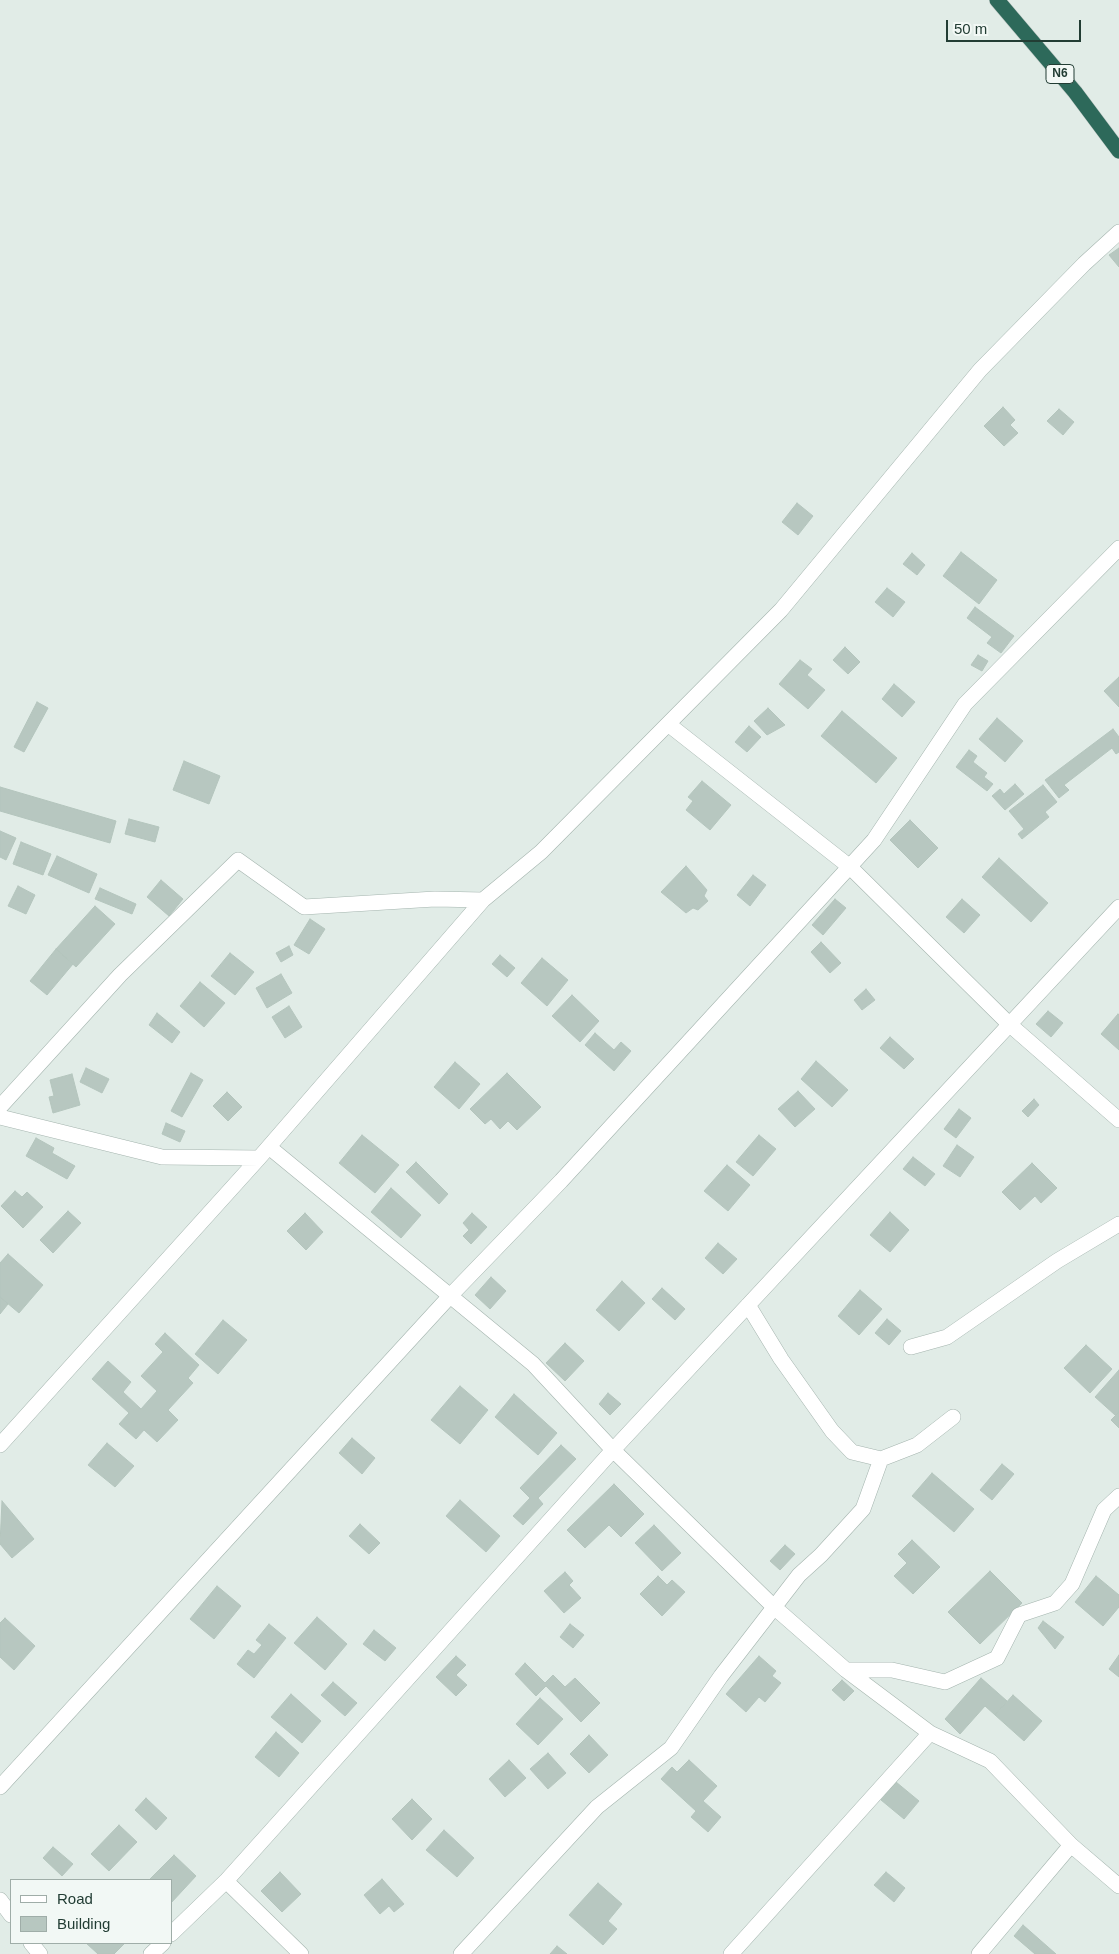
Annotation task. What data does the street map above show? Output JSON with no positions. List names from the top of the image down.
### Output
{
  "streets": {
    "highway": ["N6"]
  },
  "legend": ["Road", "Building"],
  "scale_bar": "50 m"
}
